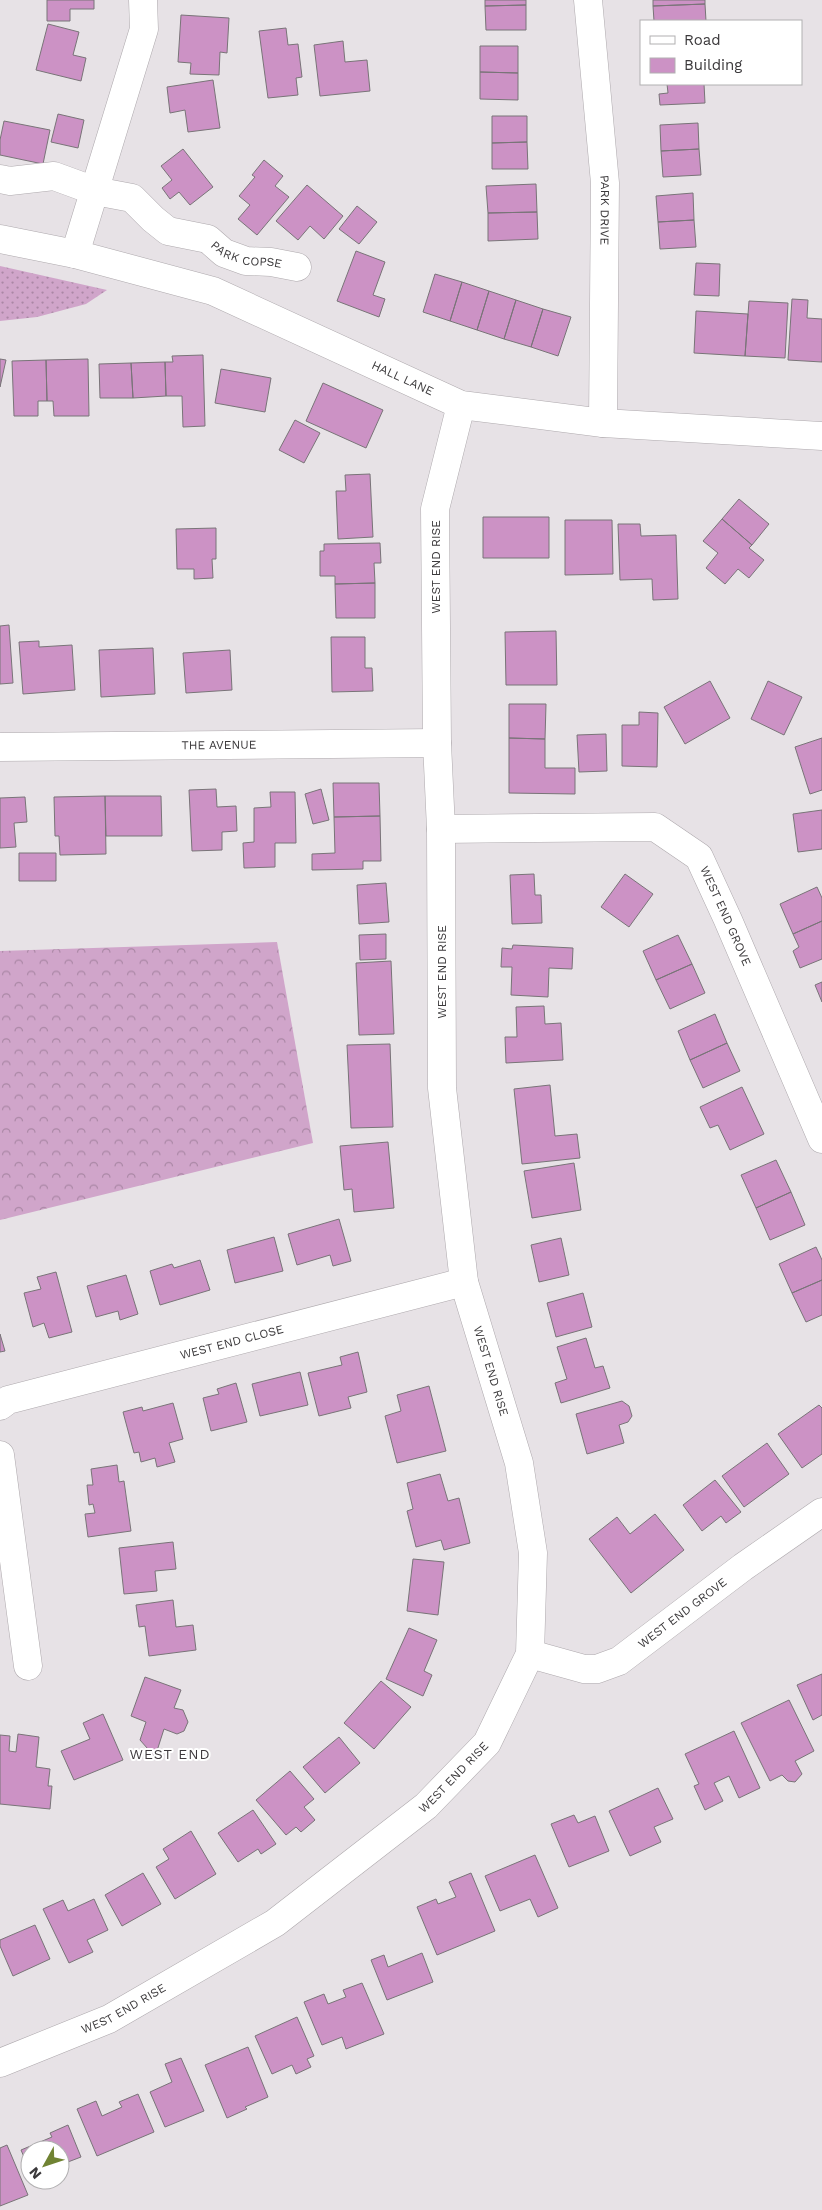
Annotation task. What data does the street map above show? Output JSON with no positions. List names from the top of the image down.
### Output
{
  "streets": {
    "street": [
      "PARK DRIVE",
      "PARK COPSE",
      "HALL LANE",
      "WEST END RISE",
      "THE AVENUE",
      "WEST END GROVE",
      "WEST END CLOSE"
    ]
  },
  "crossings": [
    ["PARK DRIVE", "HALL LANE"],
    ["HALL LANE", "WEST END RISE"],
    ["WEST END RISE", "THE AVENUE"],
    ["WEST END RISE", "WEST END GROVE"],
    ["WEST END RISE", "WEST END CLOSE"]
  ],
  "districts": ["WEST END"],
  "legend": ["Road", "Building"],
  "north": "bottom left"
}
